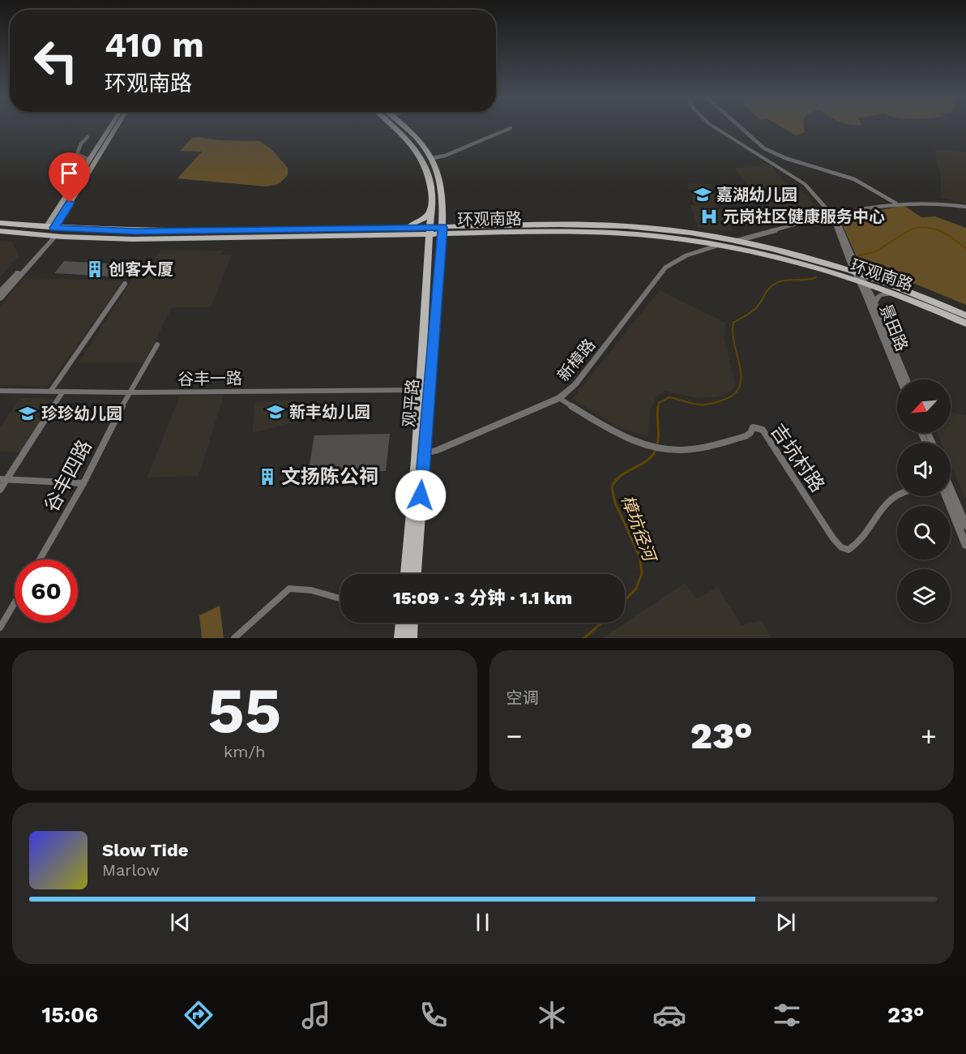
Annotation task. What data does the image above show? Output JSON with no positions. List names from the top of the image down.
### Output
{
  "streets": {
    "main road": ["环观南路", "观平路"],
    "street": [
      "景田路",
      "新樟路",
      "谷丰一路",
      "吉坑村路",
      "谷丰四路"
    ]
  },
  "crossings": [
    ["环观南路", "景田路"],
    ["环观南路", "新樟路"],
    ["环观南路", "观平路"],
    ["新樟路", "观平路"],
    ["新樟路", "吉坑村路"],
    ["谷丰一路", "观平路"],
    ["谷丰一路", "谷丰四路"]
  ],
  "water": ["樟坑径河"],
  "places": {
    "school or university": ["嘉湖幼儿园", "新丰幼儿园", "珍珍幼儿园"],
    "hospital": ["元岗社区健康服务中心"],
    "building": ["创客大厦", "文扬陈公祠"]
  },
  "north": "bottom left",
  "page": {
    "turn": ["410 m", "环观南路"],
    "limit": "60",
    "trip": "15:09 · 3 分钟 · 1.1 km",
    "tile": [
      ["55", "km/h"],
      "空调"
    ],
    "heat": ["−", "23°", "+"],
    "song": ["Slow Tide", "Marlow"],
    "tabs": ["15:06", "23°"]
  }
}
